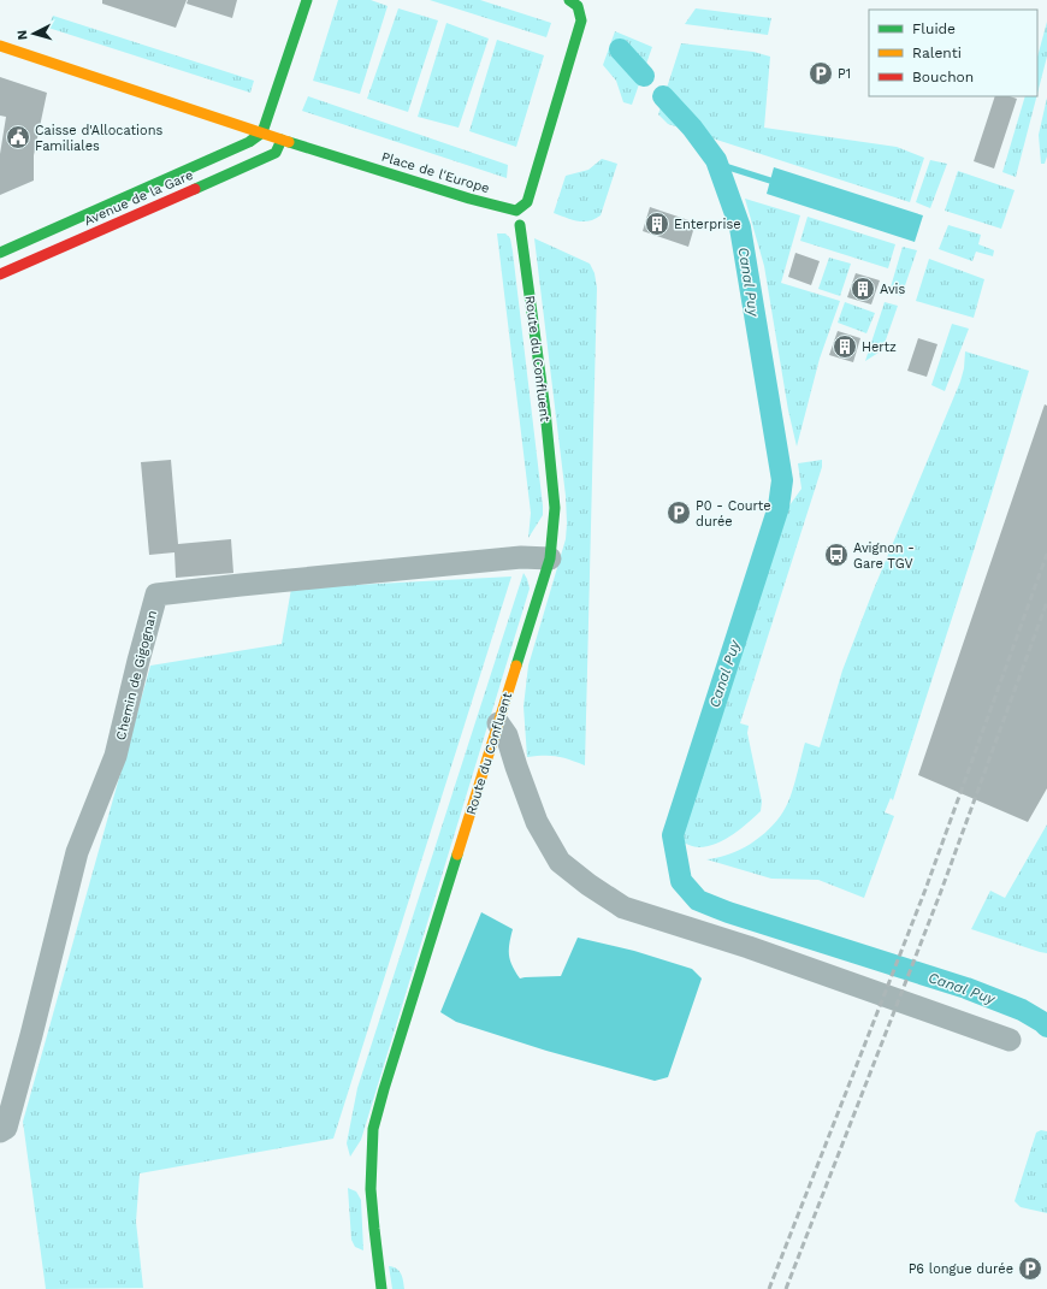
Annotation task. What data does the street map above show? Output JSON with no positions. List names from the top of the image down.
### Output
{
  "streets": {
    "street": [
      "Place de l'Europe",
      "Avenue de la Gare",
      "Route du Confluent",
      "Chemin de Gigognan"
    ]
  },
  "crossings": [
    ["Place de l'Europe", "Avenue de la Gare"],
    ["Place de l'Europe", "Route du Confluent"],
    ["Route du Confluent", "Chemin de Gigognan"]
  ],
  "water": ["Canal Puy"],
  "places": {
    "parking": ["P1", "P0 - Courte durée", "P6 longue durée"],
    "public building": ["Caisse d'Allocations Familiales"],
    "building": ["Enterprise", "Avis", "Hertz"],
    "bus stop": ["Avignon - Gare TGV"]
  },
  "legend": ["Fluide", "Ralenti", "Bouchon"],
  "north": "left"
}
